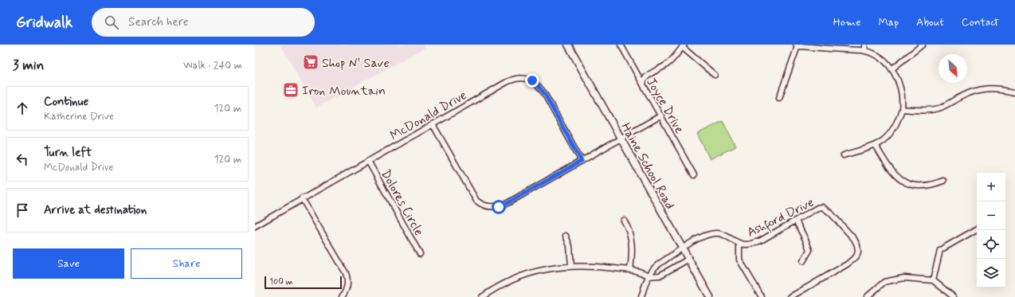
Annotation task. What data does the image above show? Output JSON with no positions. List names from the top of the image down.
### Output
{
  "streets": {
    "street": [
      "Joyce Drive",
      "McDonald Drive",
      "Haine School Road",
      "Dolores Circle",
      "Ashford Drive"
    ]
  },
  "crossings": [
    ["McDonald Drive", "Dolores Circle"],
    ["Haine School Road", "Ashford Drive"]
  ],
  "places": {
    "supermarket": ["Shop N' Save"],
    "office": ["Iron Mountain"]
  },
  "scale_bar": "100 m",
  "north": "bottom right",
  "page": {
    "header": "Gridwalk",
    "search": "Search here",
    "nav": [
      "Home",
      "Map",
      "About",
      "Contact"
    ],
    "heading": ["3 min", "Walk · 240 m"],
    "list": [
      ["Continue", "Katherine Drive", "120 m"],
      ["Turn left", "McDonald Drive", "120 m"],
      "Arrive at destination"
    ],
    "map_buttons": ["+", "−"],
    "buttons": ["Save", "Share"],
    "scale": "100 m"
  }
}
